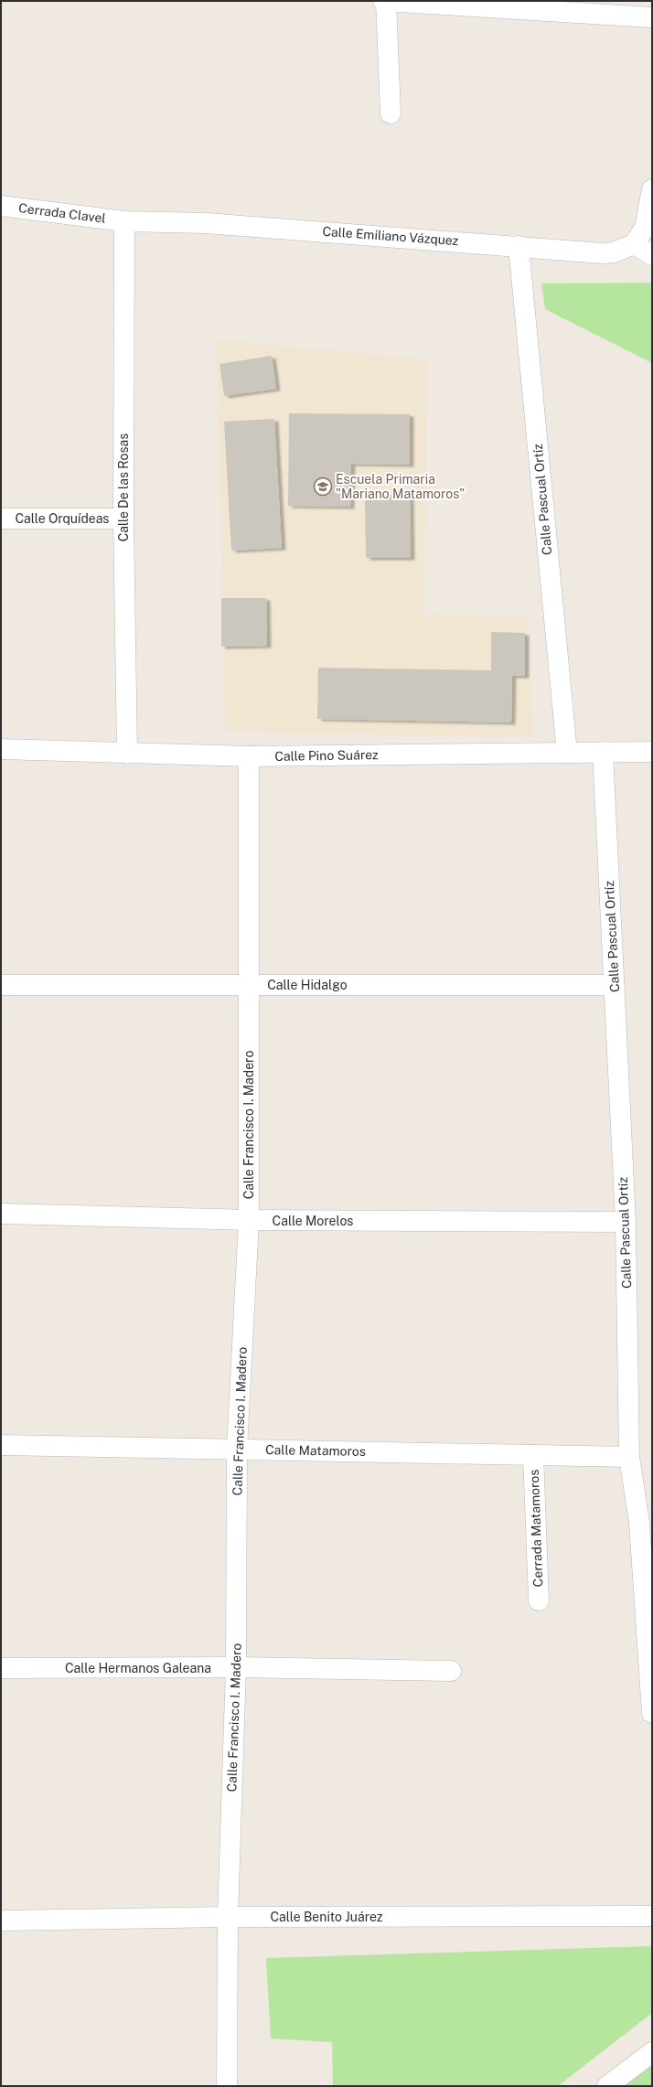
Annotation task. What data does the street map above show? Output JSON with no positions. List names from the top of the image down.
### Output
{
  "streets": {
    "street": [
      "Cerrada Clavel",
      "Calle Emiliano Vázquez",
      "Calle De las Rosas",
      "Calle Pascual Ortíz",
      "Calle Orquídeas",
      "Calle Pino Suárez",
      "Calle Hidalgo",
      "Calle Francisco I. Madero",
      "Calle Morelos",
      "Calle Matamoros",
      "Cerrada Matamoros",
      "Calle Hermanos Galeana",
      "Calle Benito Juárez"
    ]
  },
  "crossings": [
    ["Cerrada Clavel", "Calle Emiliano Vázquez"],
    ["Cerrada Clavel", "Calle De las Rosas"],
    ["Calle Emiliano Vázquez", "Calle De las Rosas"],
    ["Calle Emiliano Vázquez", "Calle Pascual Ortíz"],
    ["Calle De las Rosas", "Calle Orquídeas"],
    ["Calle De las Rosas", "Calle Pino Suárez"],
    ["Calle Pascual Ortíz", "Calle Pino Suárez"],
    ["Calle Pascual Ortíz", "Calle Hidalgo"],
    ["Calle Pascual Ortíz", "Calle Morelos"],
    ["Calle Pascual Ortíz", "Calle Matamoros"],
    ["Calle Pino Suárez", "Calle Francisco I. Madero"],
    ["Calle Hidalgo", "Calle Francisco I. Madero"],
    ["Calle Francisco I. Madero", "Calle Morelos"],
    ["Calle Francisco I. Madero", "Calle Matamoros"],
    ["Calle Francisco I. Madero", "Calle Hermanos Galeana"],
    ["Calle Francisco I. Madero", "Calle Benito Juárez"],
    ["Calle Matamoros", "Cerrada Matamoros"]
  ],
  "places": {
    "school or university": ["Escuela Primaria \"Mariano Matamoros\""]
  }
}
